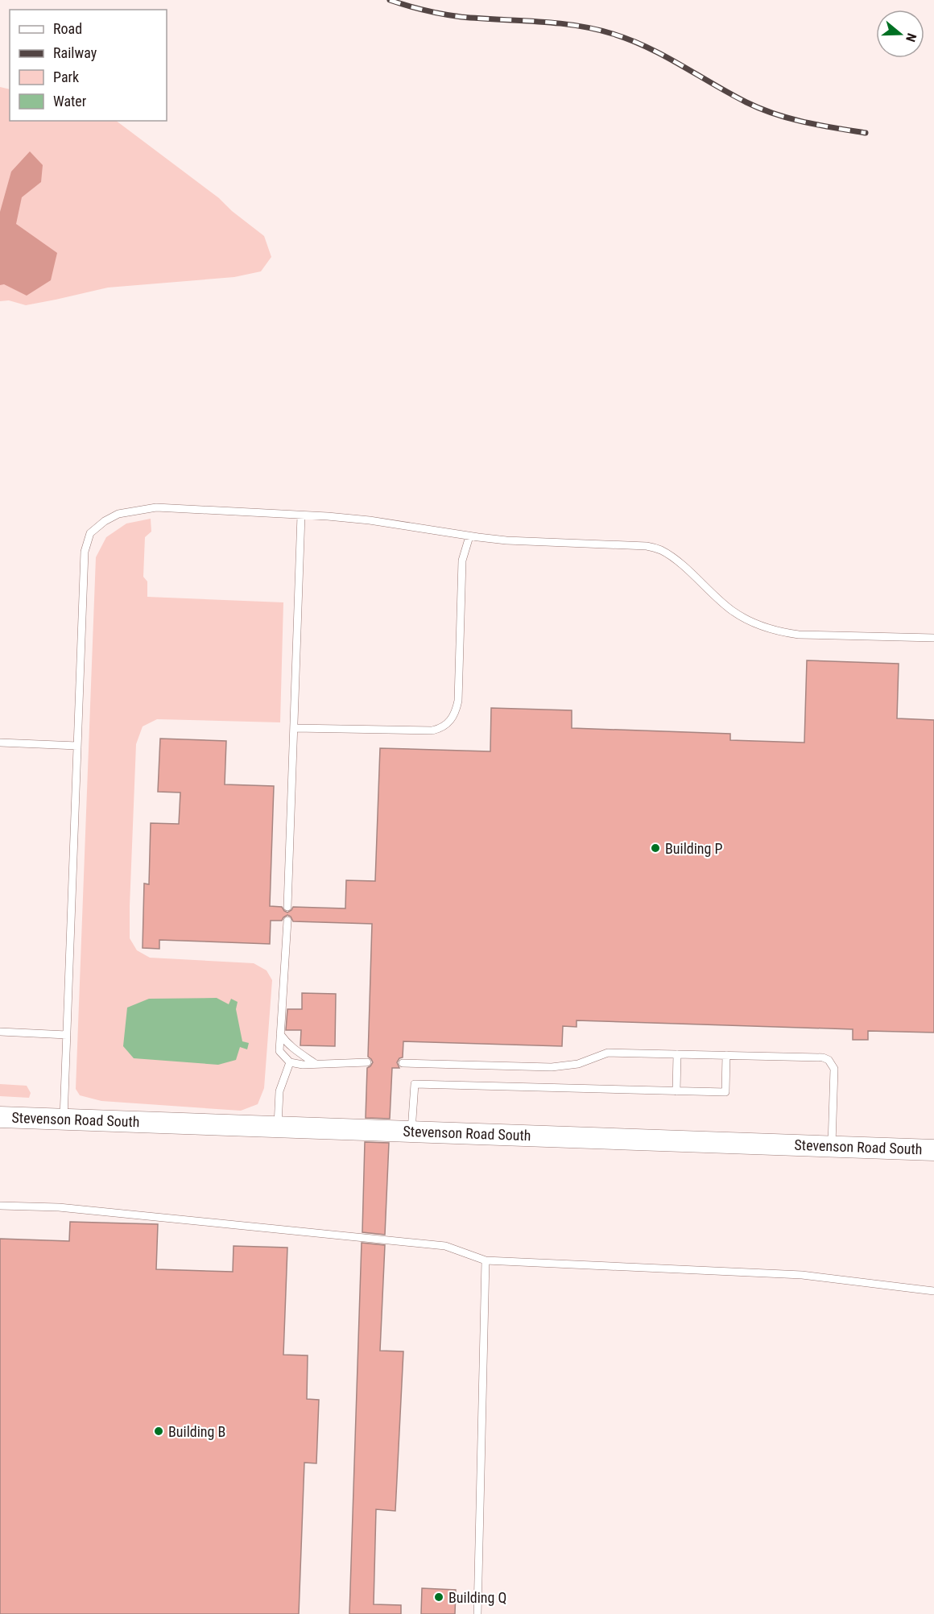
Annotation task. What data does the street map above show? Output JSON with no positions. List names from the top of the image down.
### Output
{
  "streets": {
    "main road": ["Stevenson Road South"]
  },
  "places": ["Building P", "Building B", "Building Q"],
  "legend": [
    "Road",
    "Railway",
    "Park",
    "Water"
  ],
  "north": "right"
}
